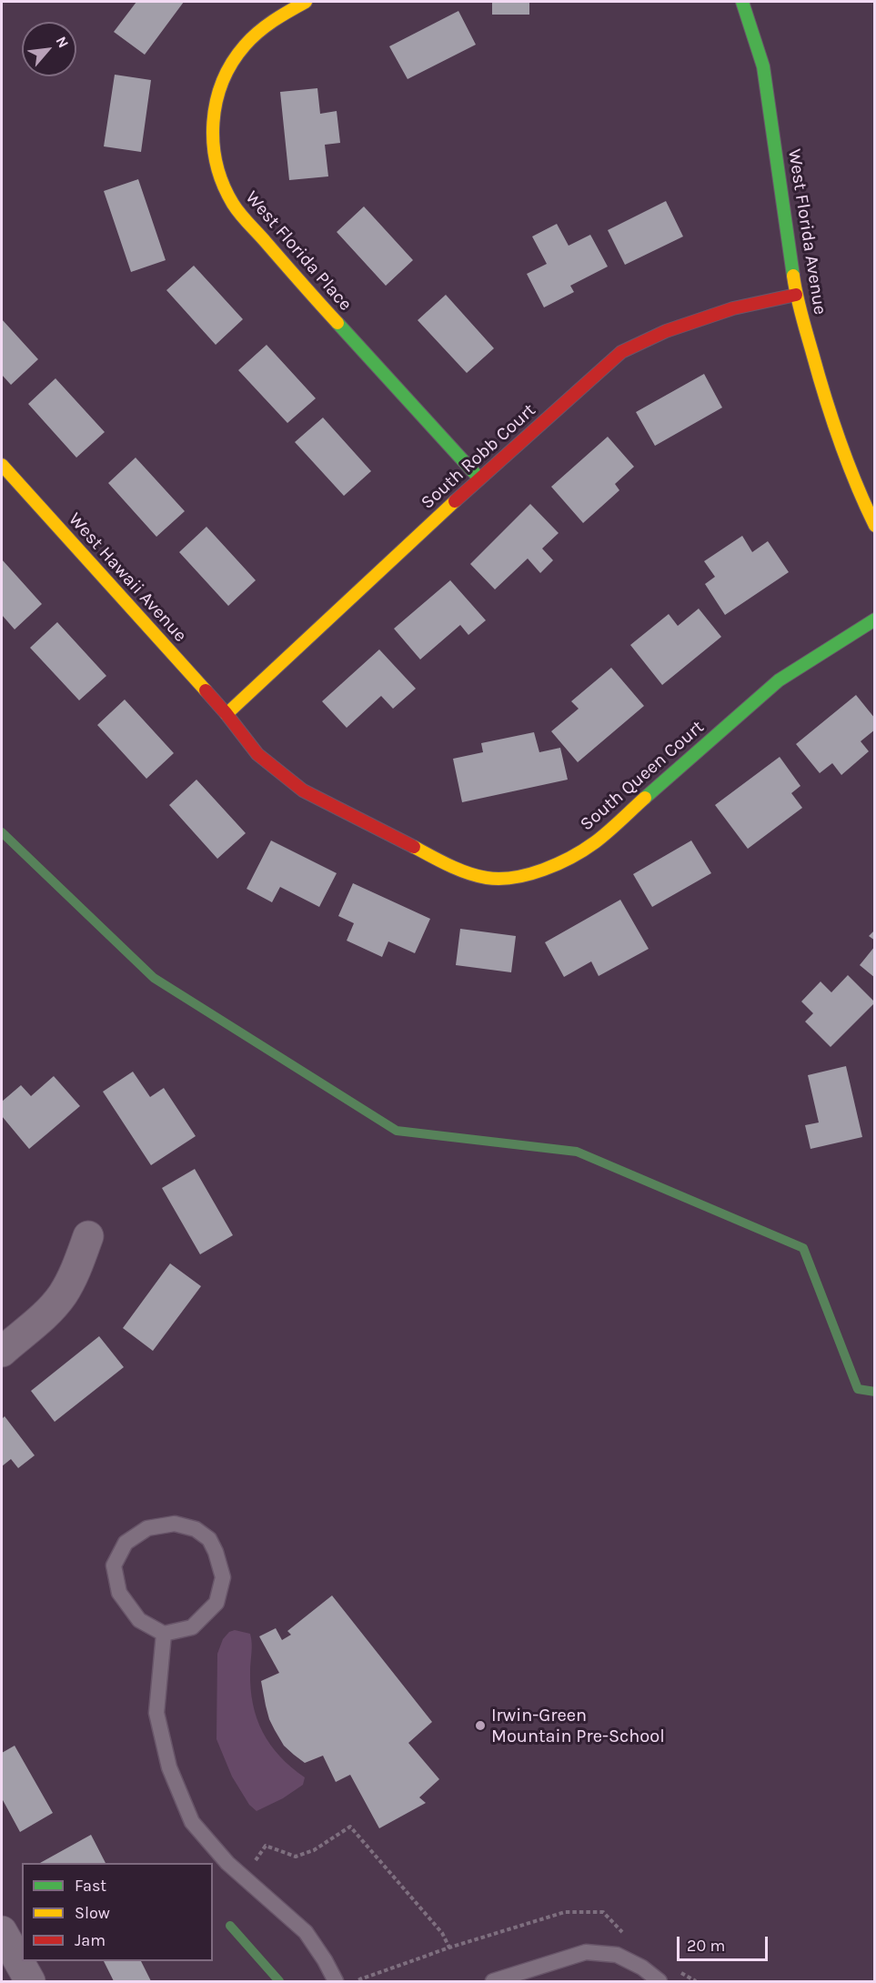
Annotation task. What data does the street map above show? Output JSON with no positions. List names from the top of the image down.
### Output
{
  "streets": {
    "street": [
      "West Florida Avenue",
      "West Florida Place",
      "South Robb Court",
      "West Hawaii Avenue",
      "South Queen Court"
    ]
  },
  "crossings": [
    ["West Florida Avenue", "South Robb Court"],
    ["West Florida Place", "South Robb Court"],
    ["South Robb Court", "West Hawaii Avenue"],
    ["South Robb Court", "South Queen Court"],
    ["West Hawaii Avenue", "South Queen Court"]
  ],
  "places": ["Irwin-Green Mountain Pre-School"],
  "legend": ["Fast", "Slow", "Jam"],
  "scale_bar": "20 m",
  "north": "top right"
}
